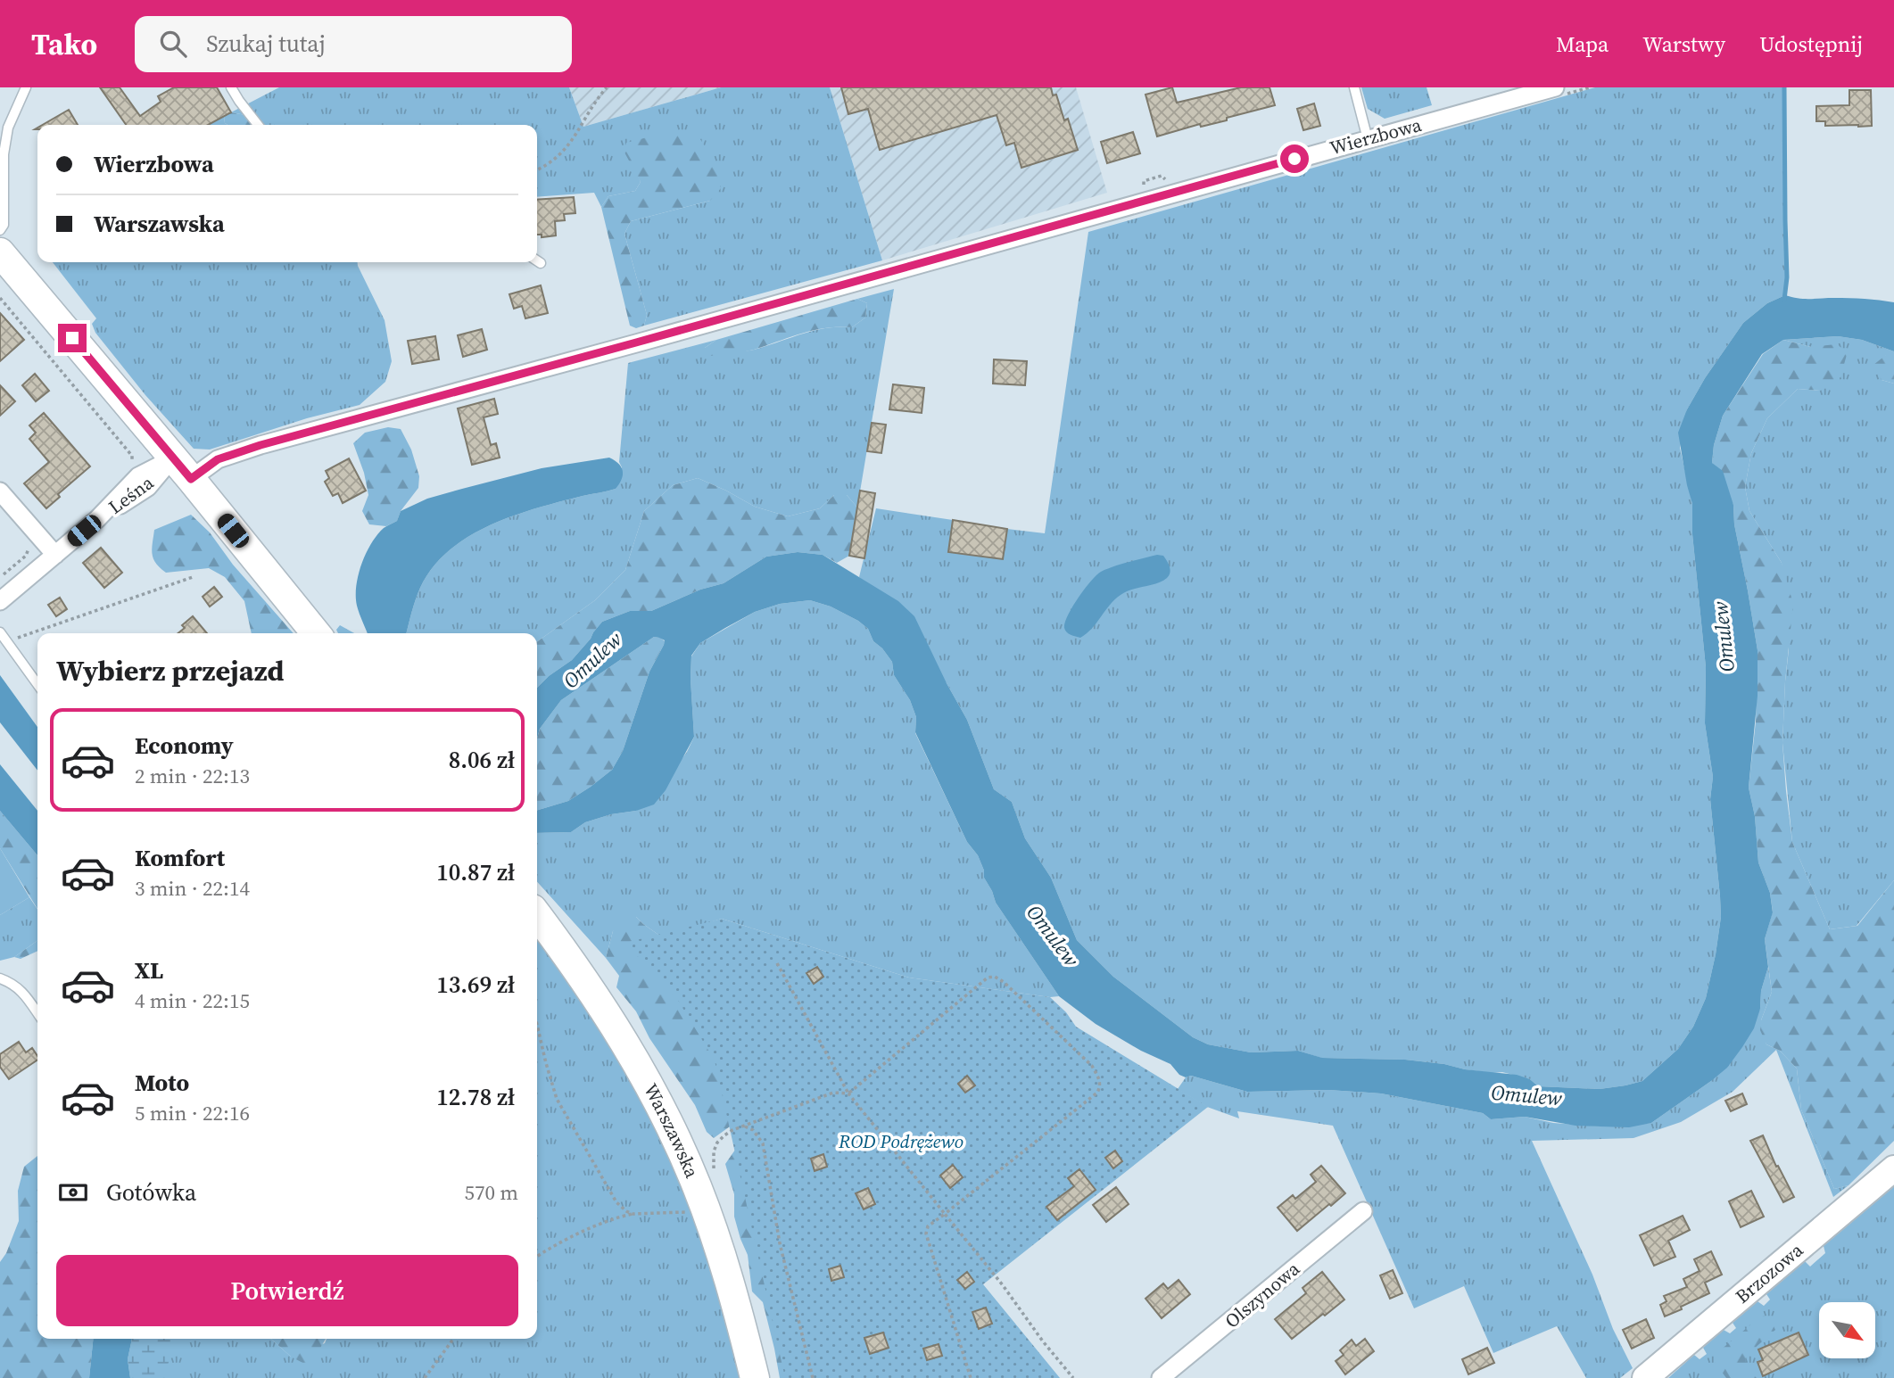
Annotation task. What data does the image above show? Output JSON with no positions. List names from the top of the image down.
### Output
{
  "streets": {
    "main road": ["Warszawska", "Brzozowa"],
    "street": ["Wierzbowa", "Leśna", "Olszynowa"]
  },
  "crossings": [
    ["Wierzbowa", "Leśna"]
  ],
  "water": ["Omulew"],
  "parks": ["ROD Podrężewo"],
  "north": "bottom right",
  "page": {
    "header": "Tako",
    "search": "Szukaj tutaj",
    "nav": ["Mapa", "Warstwy", "Udostępnij"],
    "banner": ["Wierzbowa", "Warszawska"],
    "heading": "Wybierz przejazd",
    "list": [
      {
        "name": "Economy",
        "note": "2 min · 22:13",
        "value": "8.06 zł"
      },
      {
        "name": "Komfort",
        "note": "3 min · 22:14",
        "value": "10.87 zł"
      },
      {
        "name": "XL",
        "note": "4 min · 22:15",
        "value": "13.69 zł"
      },
      {
        "name": "Moto",
        "note": "5 min · 22:16",
        "value": "12.78 zł"
      }
    ],
    "pay": ["Gotówka", "570 m"],
    "buttons": "Potwierdź"
  }
}
